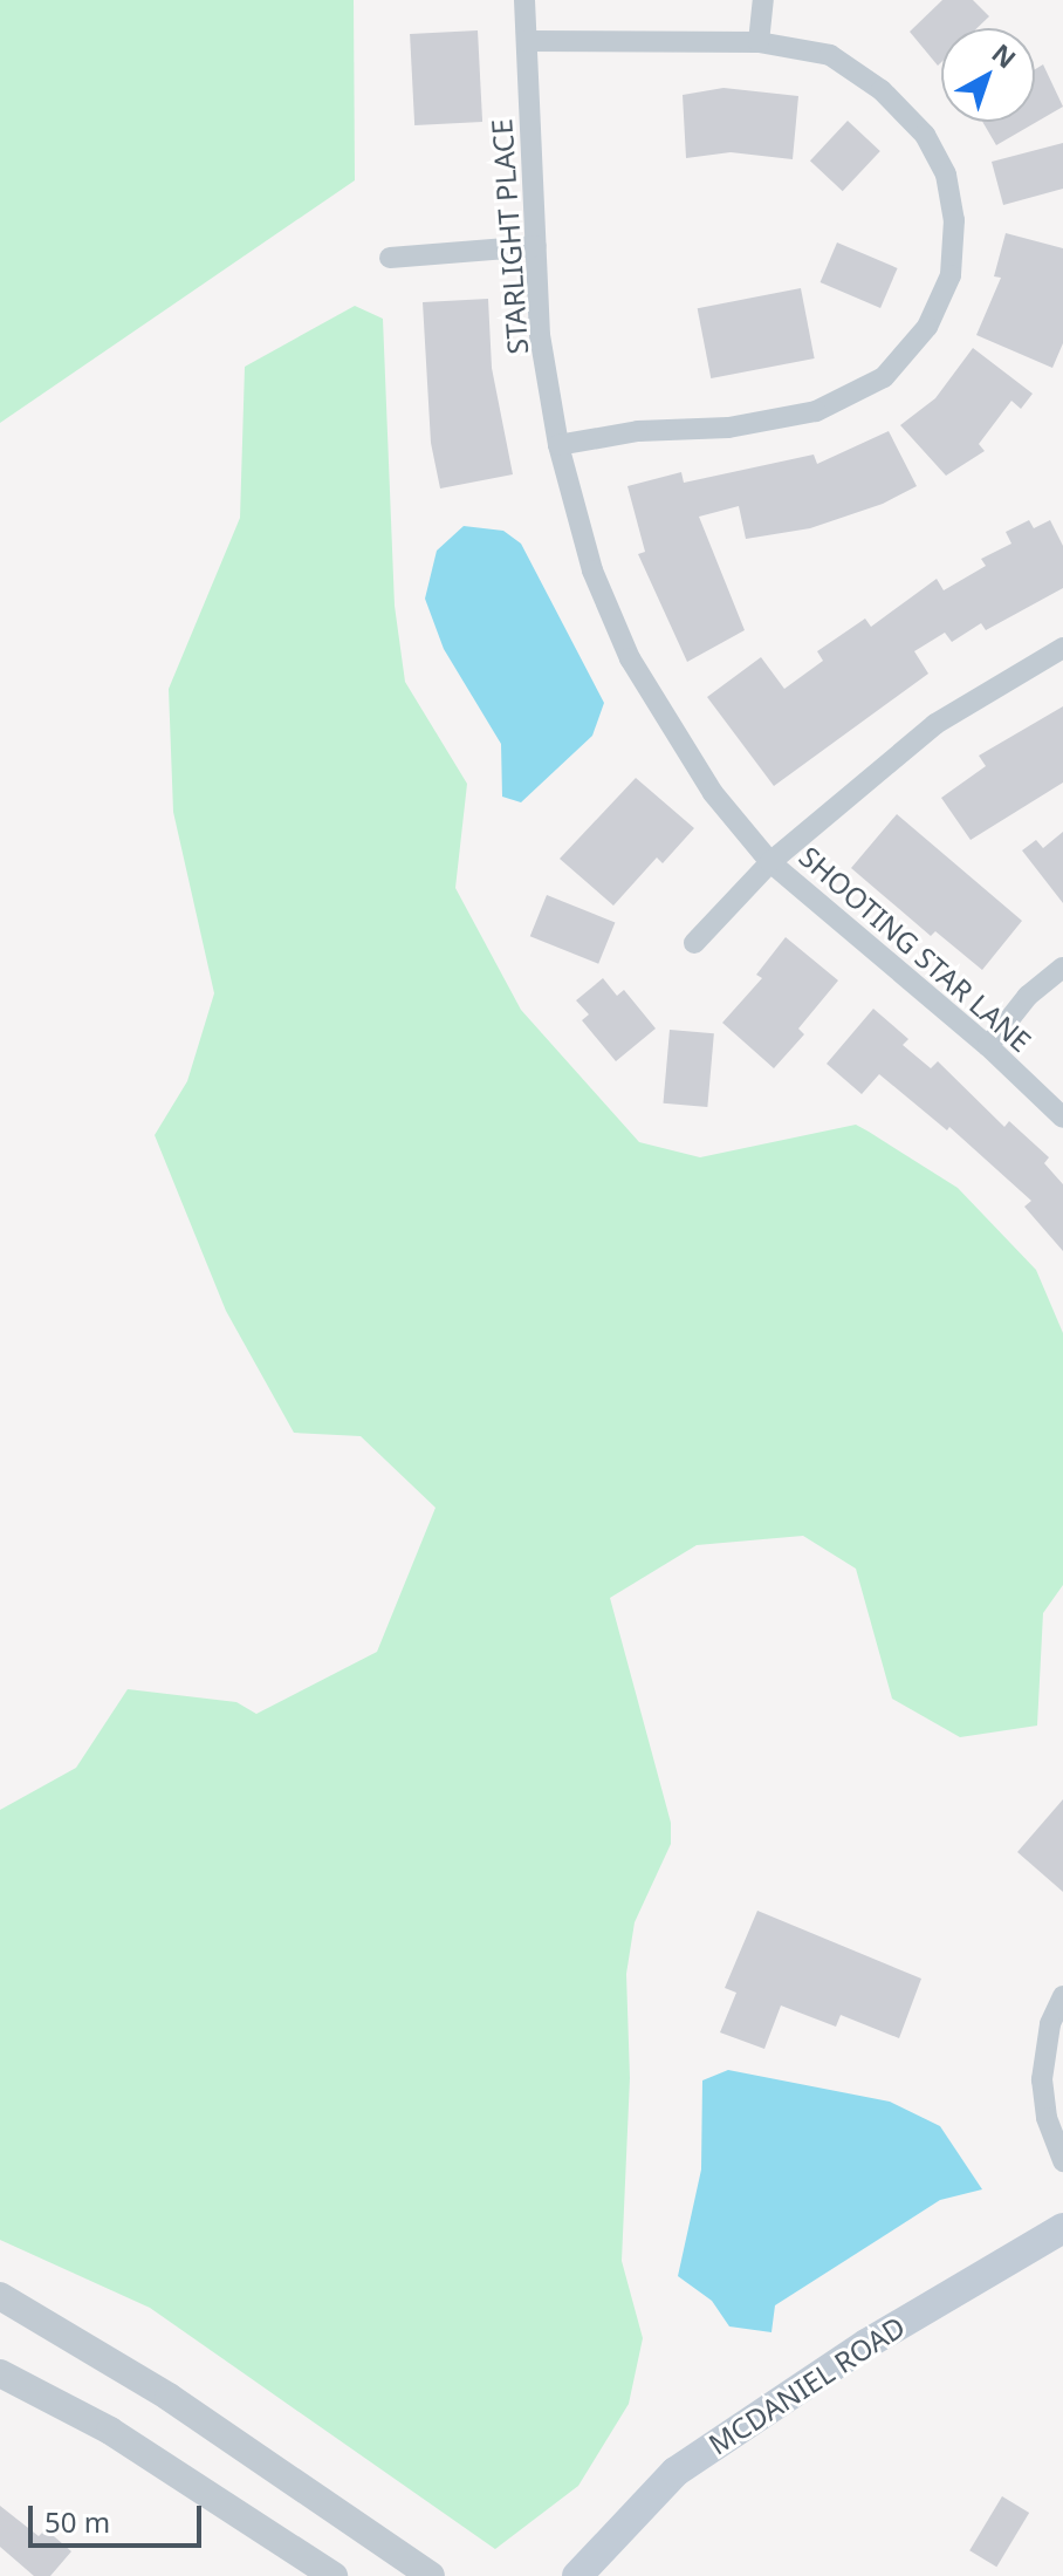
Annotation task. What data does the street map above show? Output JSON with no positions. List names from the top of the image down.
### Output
{
  "streets": {
    "main road": ["MCDANIEL ROAD"],
    "street": ["STARLIGHT PLACE", "SHOOTING STAR LANE"]
  },
  "crossings": [
    ["STARLIGHT PLACE", "SHOOTING STAR LANE"]
  ],
  "scale_bar": "50 m",
  "north": "top right"
}
